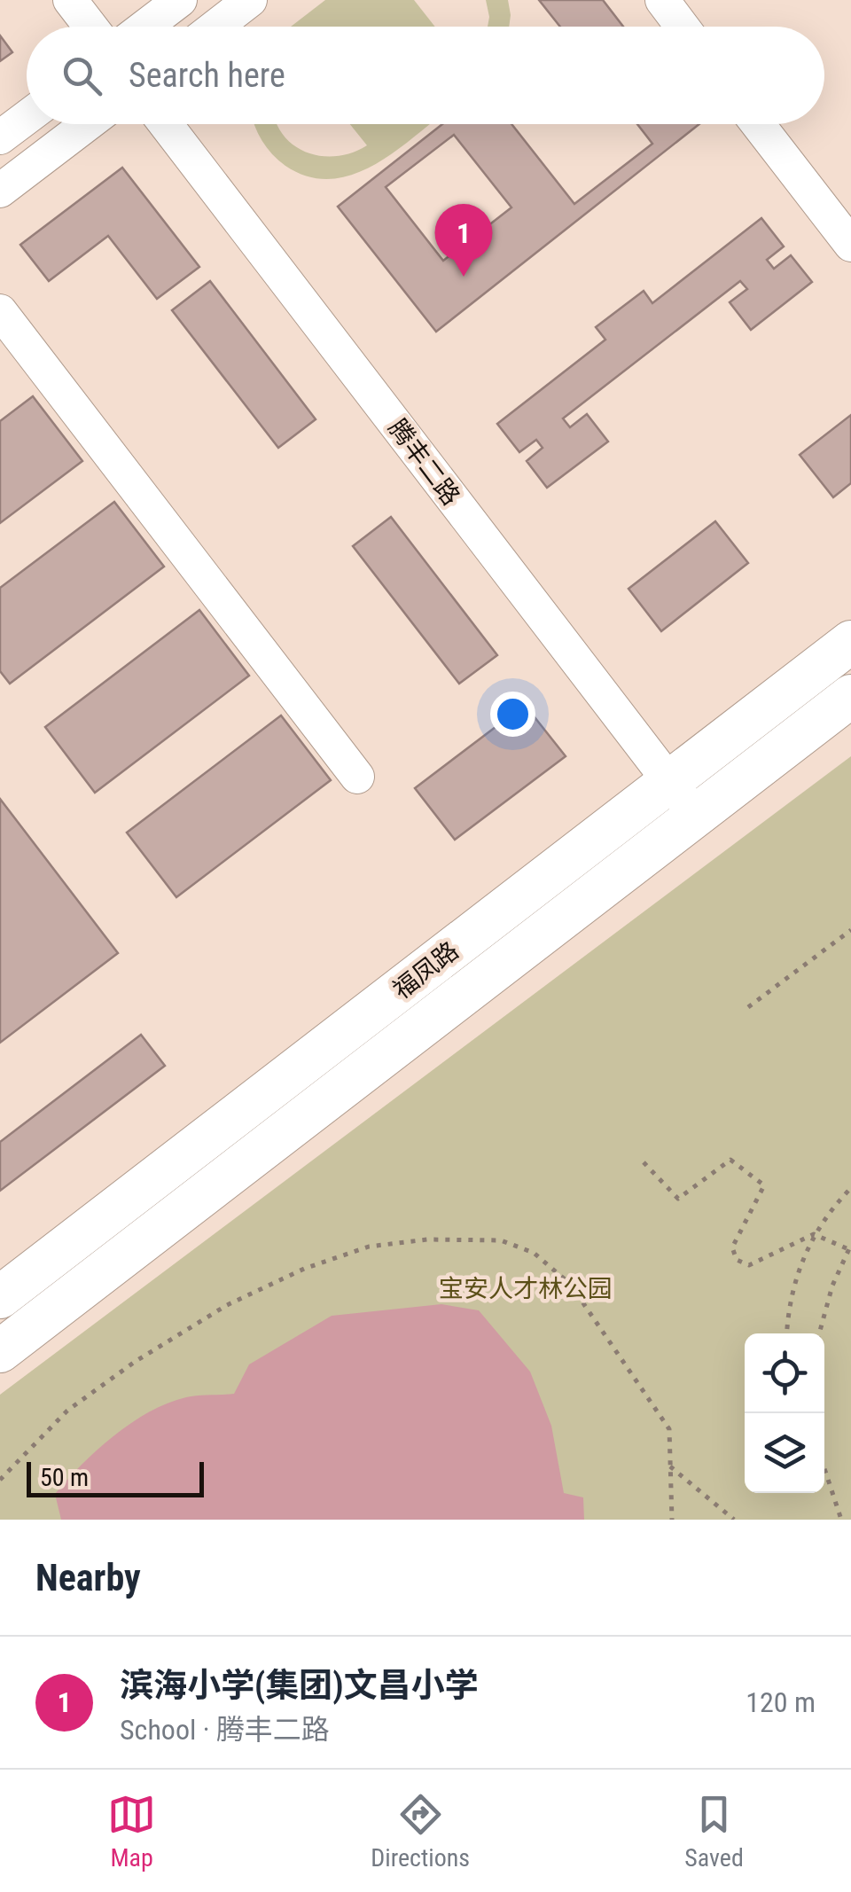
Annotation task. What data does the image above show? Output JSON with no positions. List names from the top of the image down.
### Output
{
  "streets": {
    "main road": ["福凤路"],
    "street": ["腾丰二路"]
  },
  "crossings": [
    ["腾丰二路", "福凤路"]
  ],
  "parks": ["宝安人才林公园"],
  "scale_bar": "50 m",
  "page": {
    "search": "Search here",
    "pins": "1",
    "scale": "50 m",
    "heading": "Nearby",
    "list": [
      {
        "mark": "1",
        "name": "滨海小学(集团)文昌小学",
        "note": "School · 腾丰二路",
        "value": "120 m"
      }
    ],
    "nav": ["Map", "Directions", "Saved"]
  }
}
